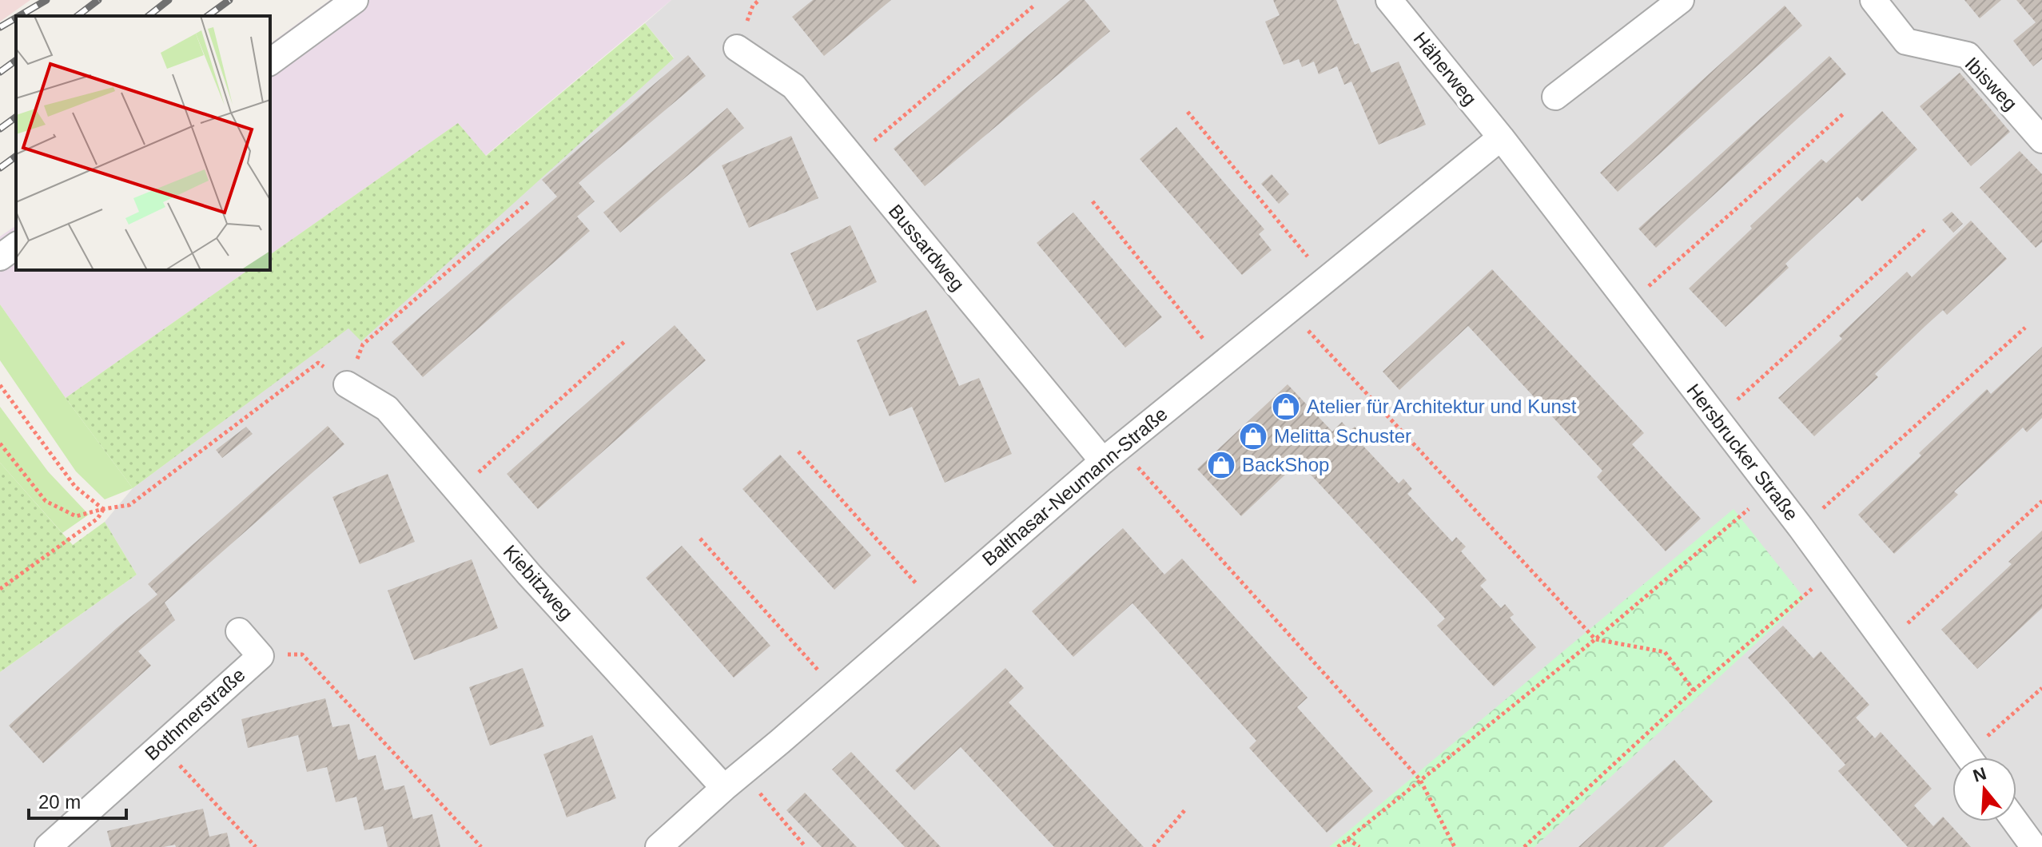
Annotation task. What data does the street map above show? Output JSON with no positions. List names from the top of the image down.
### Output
{
  "streets": {
    "street": [
      "Häherweg",
      "Ibisweg",
      "Bussardweg",
      "Hersbrucker Straße",
      "Balthasar-Neumann-Straße",
      "Kiebitzweg",
      "Bothmerstraße"
    ]
  },
  "crossings": [
    ["Häherweg", "Hersbrucker Straße"],
    ["Häherweg", "Balthasar-Neumann-Straße"],
    ["Bussardweg", "Balthasar-Neumann-Straße"],
    ["Hersbrucker Straße", "Balthasar-Neumann-Straße"],
    ["Balthasar-Neumann-Straße", "Kiebitzweg"]
  ],
  "places": {
    "shop": ["Atelier für Architektur und Kunst", "Melitta Schuster", "BackShop"]
  },
  "scale_bar": "20 m",
  "north": "top"
}
